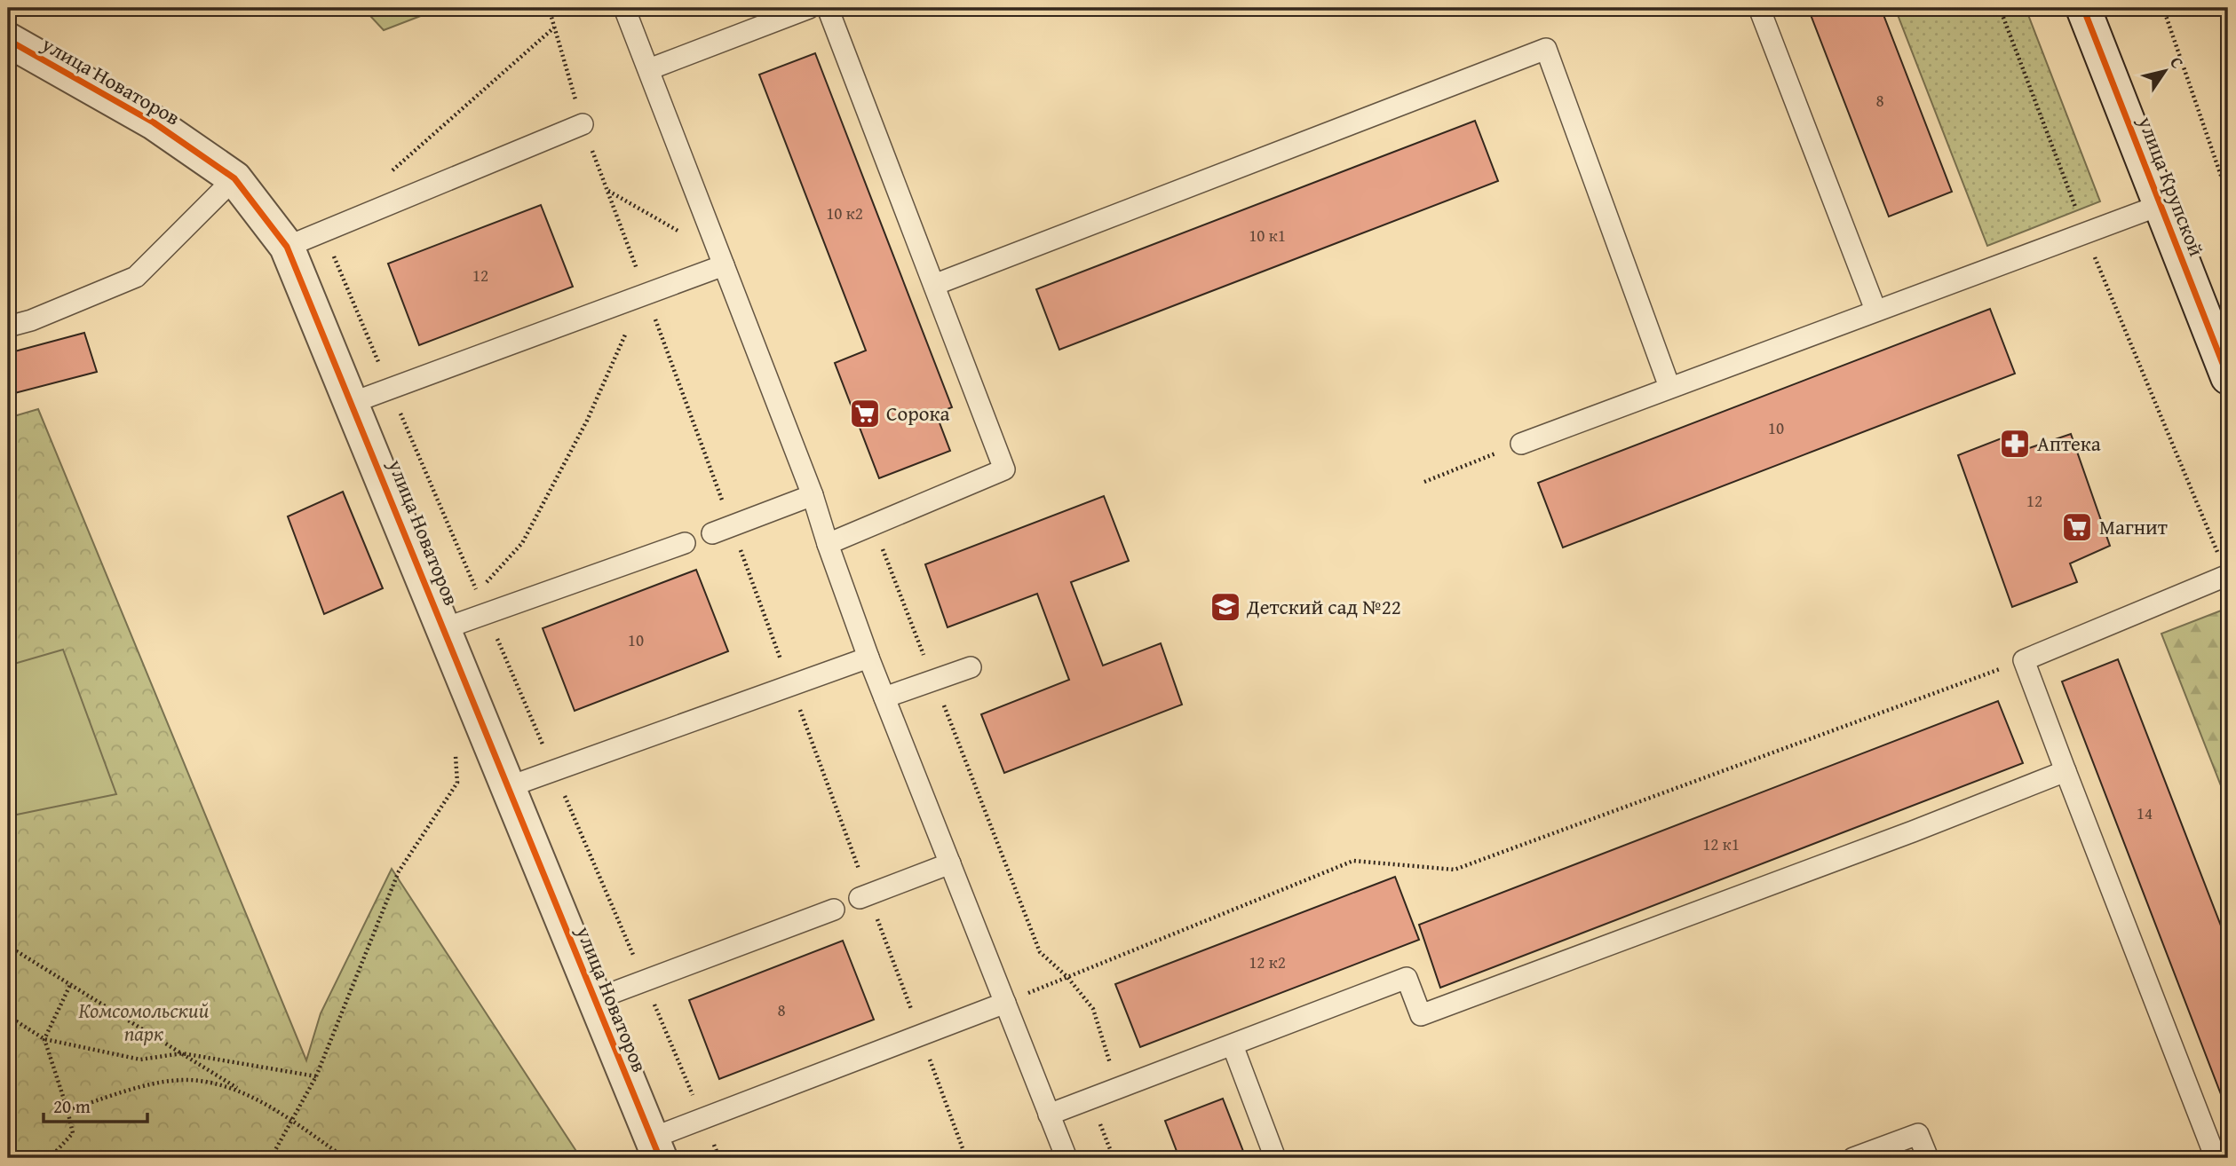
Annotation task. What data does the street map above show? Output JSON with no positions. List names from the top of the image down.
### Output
{
  "streets": {
    "street": ["улица Новаторов", "улица Крупской"]
  },
  "parks": ["Комсомольский парк"],
  "places": {
    "supermarket": ["Сорока", "Магнит"],
    "pharmacy": ["Аптека"],
    "school or university": ["Детский сад №22"]
  },
  "house_numbers": [
    "8",
    "10 к2",
    "10 к1",
    "12",
    "10",
    "12",
    "10",
    "14",
    "12 к1",
    "12 к2",
    "8"
  ],
  "scale_bar": "20 m",
  "north": "top right"
}
